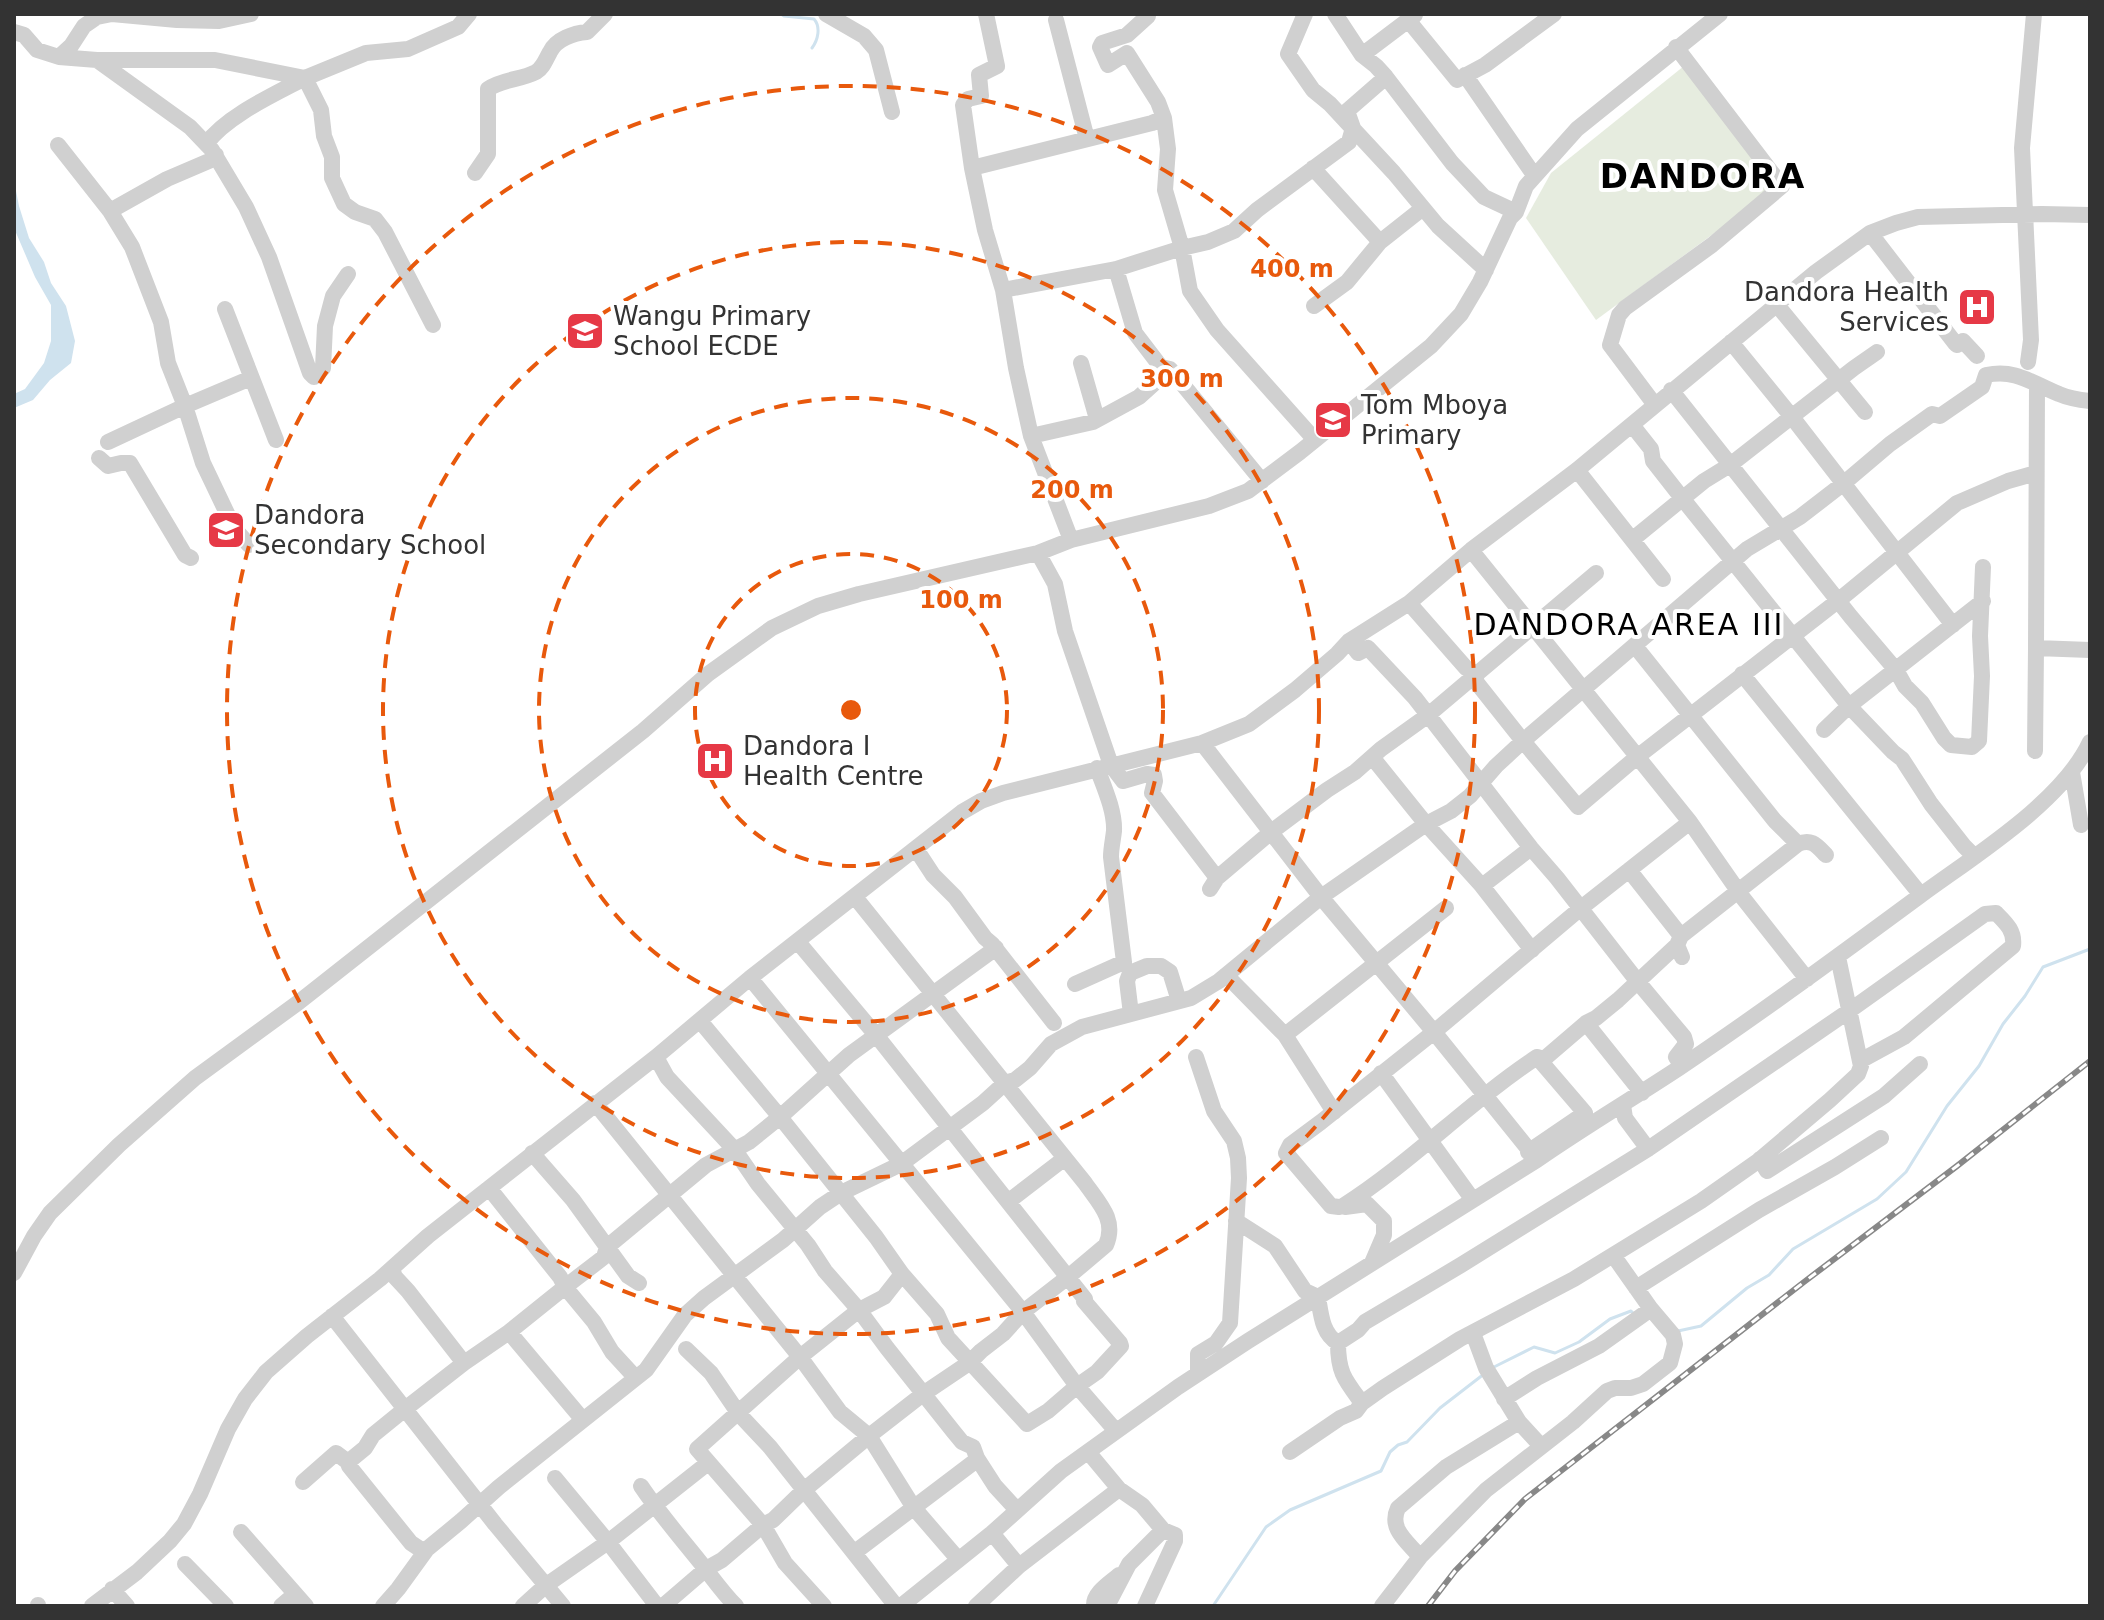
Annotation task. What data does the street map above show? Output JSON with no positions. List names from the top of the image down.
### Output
{
  "districts": ["DANDORA", "DANDORA AREA III"],
  "places": {
    "hospital": ["Dandora Health Services", "Dandora I Health Centre"],
    "school or university": ["Wangu Primary School ECDE", "Tom Mboya Primary", "Dandora Secondary School"]
  },
  "rings": [
    "400 m",
    "300 m",
    "200 m",
    "100 m"
  ]
}
